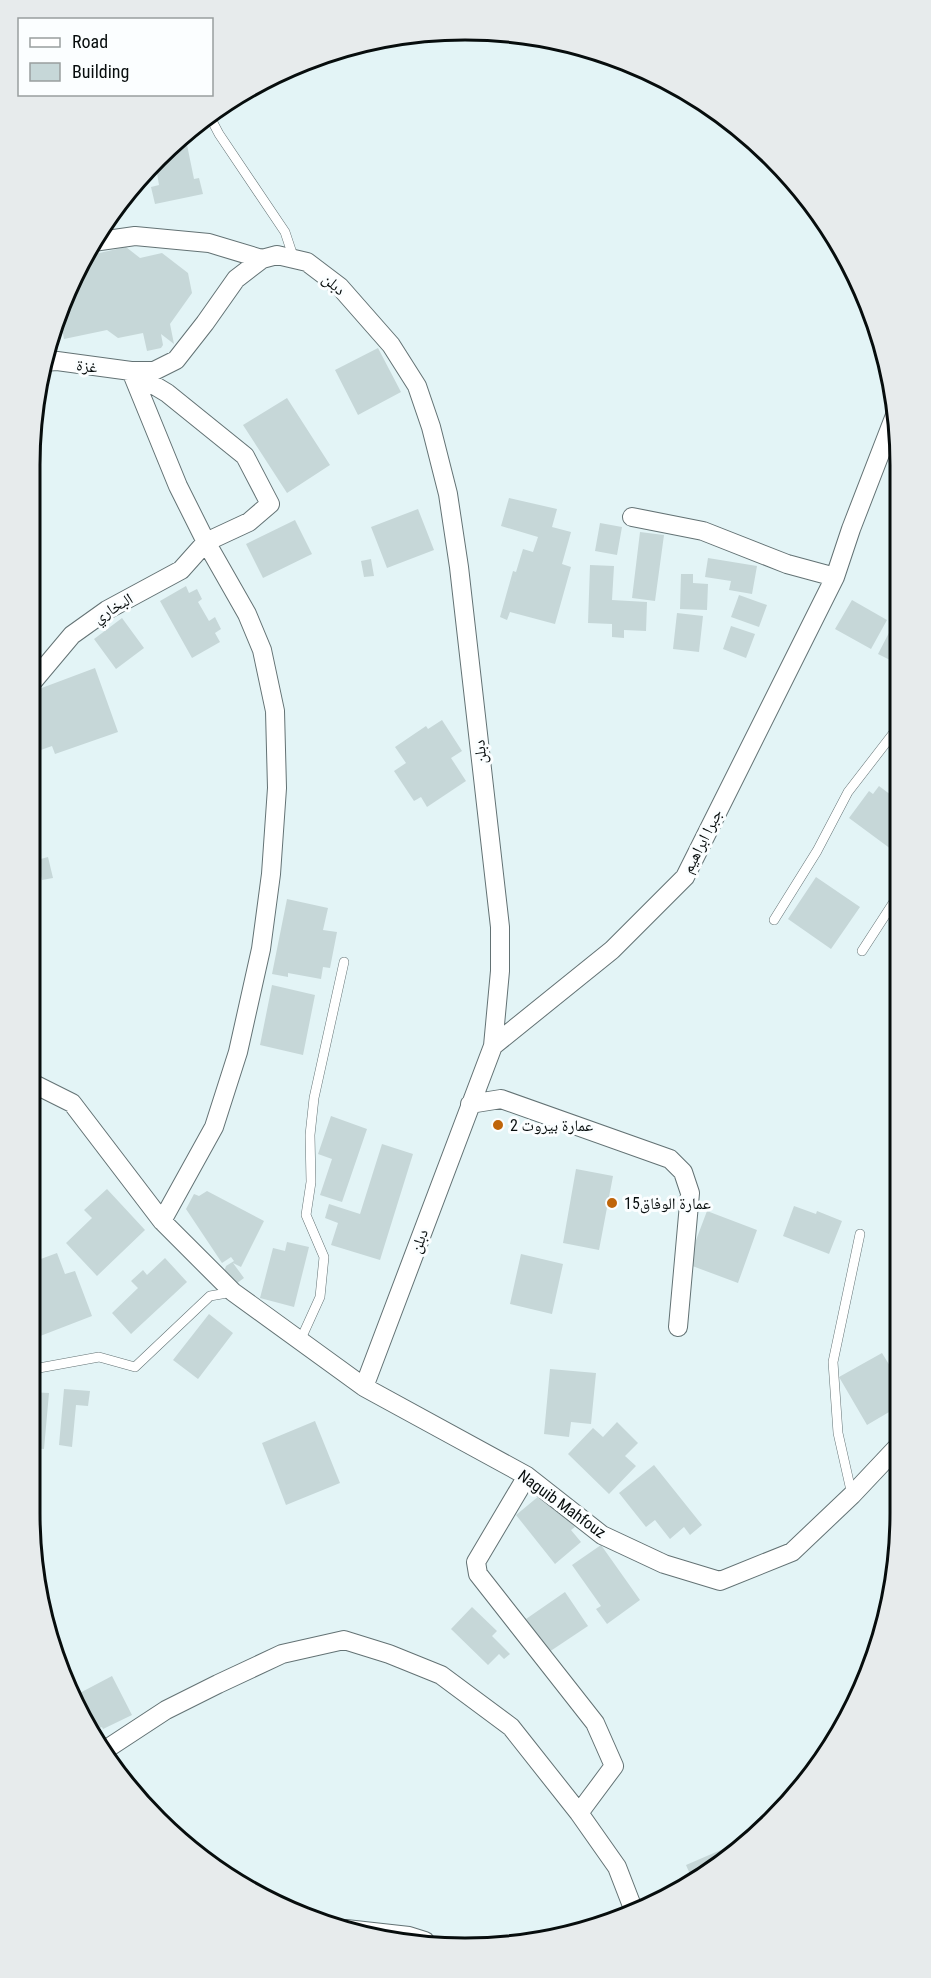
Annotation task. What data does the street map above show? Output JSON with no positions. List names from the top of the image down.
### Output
{
  "streets": {
    "street": [
      "دبلن",
      "غزة",
      "البخاري",
      "جبرا ابراهيم",
      "Naguib Mahfouz"
    ]
  },
  "crossings": [
    ["دبلن", "جبرا ابراهيم"],
    ["دبلن", "Naguib Mahfouz"]
  ],
  "places": ["عمارة بيروت 2", "عمارة الوفاق15"],
  "legend": ["Road", "Building"]
}
